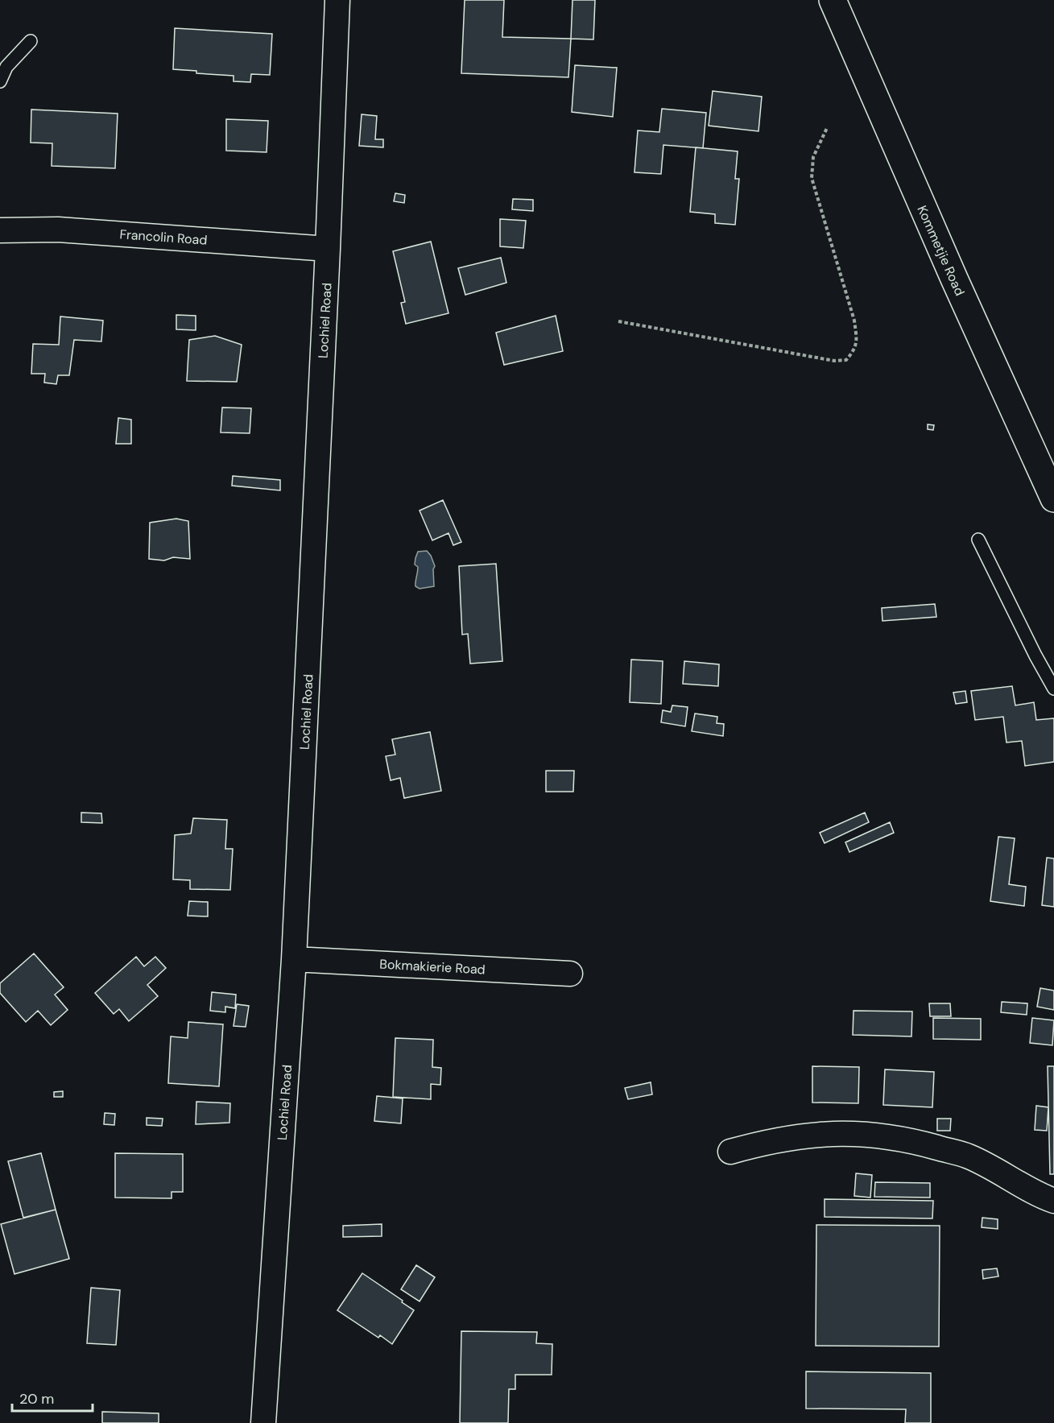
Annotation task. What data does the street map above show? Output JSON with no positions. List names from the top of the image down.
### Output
{
  "streets": {
    "main road": ["Kommetjie Road"],
    "street": ["Francolin Road", "Lochiel Road", "Bokmakierie Road"]
  },
  "crossings": [
    ["Francolin Road", "Lochiel Road"],
    ["Lochiel Road", "Bokmakierie Road"]
  ],
  "scale_bar": "20 m"
}
